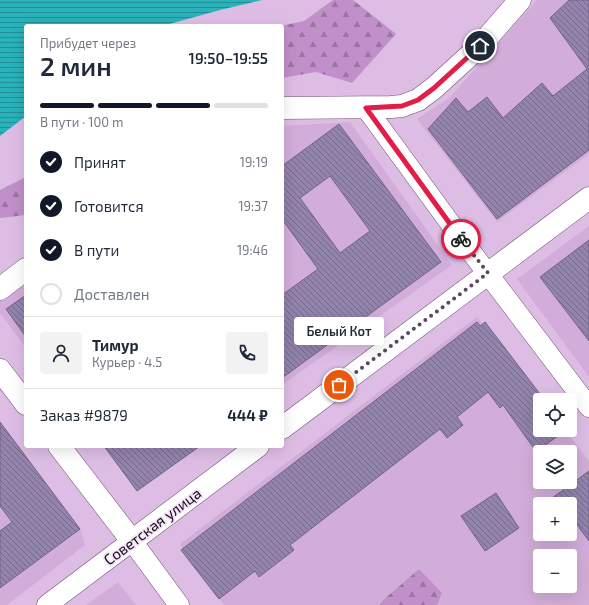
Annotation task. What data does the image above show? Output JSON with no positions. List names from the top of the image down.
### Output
{
  "streets": {
    "main road": ["Советская улица"]
  },
  "places": ["Белый Кот"],
  "page": {
    "heading": ["2 мин", "Прибудет через", "19:50–19:55"],
    "panel": [
      "Тимур",
      "Курьер · 4.5",
      "Заказ #9879",
      "444 ₽"
    ],
    "bar": "В пути · 100 m",
    "list": [
      ["Принят", "19:19"],
      ["Готовится", "19:37"],
      ["В пути", "19:46"],
      "Доставлен"
    ],
    "bubble": "Белый Кот",
    "map_buttons": ["+", "−"]
  }
}
